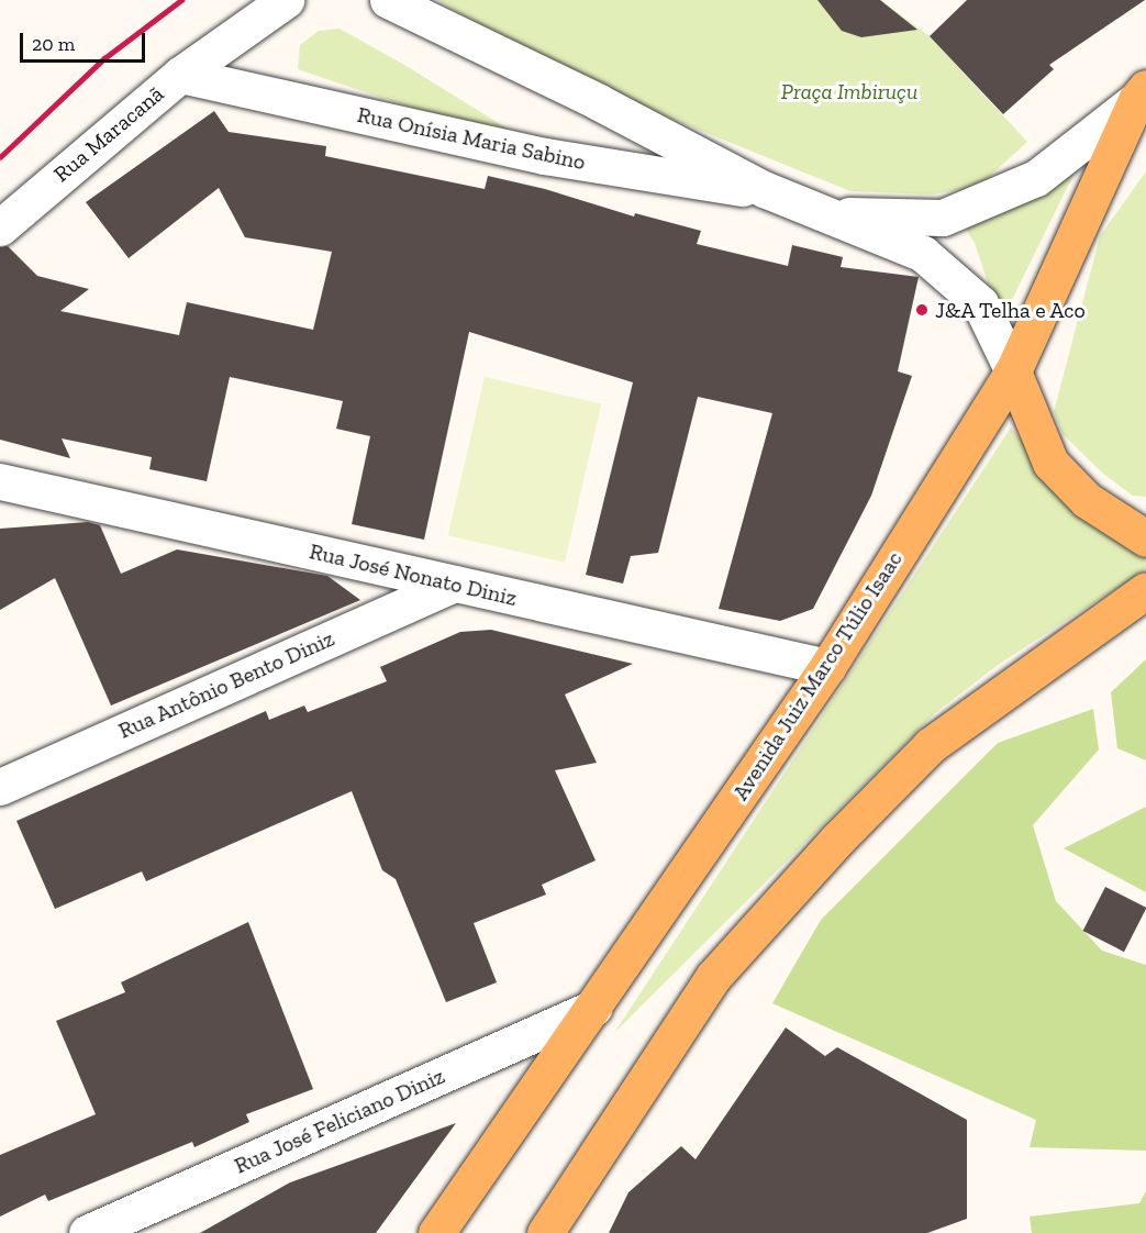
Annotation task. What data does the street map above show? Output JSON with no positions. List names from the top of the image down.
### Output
{
  "streets": {
    "main road": ["Avenida Juiz Marco Túlio Isaac"],
    "street": [
      "Rua Maracanã",
      "Rua Onísia Maria Sabino",
      "Rua José Nonato Diniz",
      "Rua Antônio Bento Diniz",
      "Rua José Feliciano Diniz"
    ]
  },
  "crossings": [
    ["Rua Maracanã", "Rua Onísia Maria Sabino"],
    ["Rua Onísia Maria Sabino", "Avenida Juiz Marco Túlio Isaac"],
    ["Rua José Nonato Diniz", "Avenida Juiz Marco Túlio Isaac"],
    ["Rua José Nonato Diniz", "Rua Antônio Bento Diniz"],
    ["Avenida Juiz Marco Túlio Isaac", "Rua José Feliciano Diniz"]
  ],
  "parks": ["Praça Imbiruçu"],
  "places": ["J&A Telha e Aco"],
  "scale_bar": "20 m"
}
